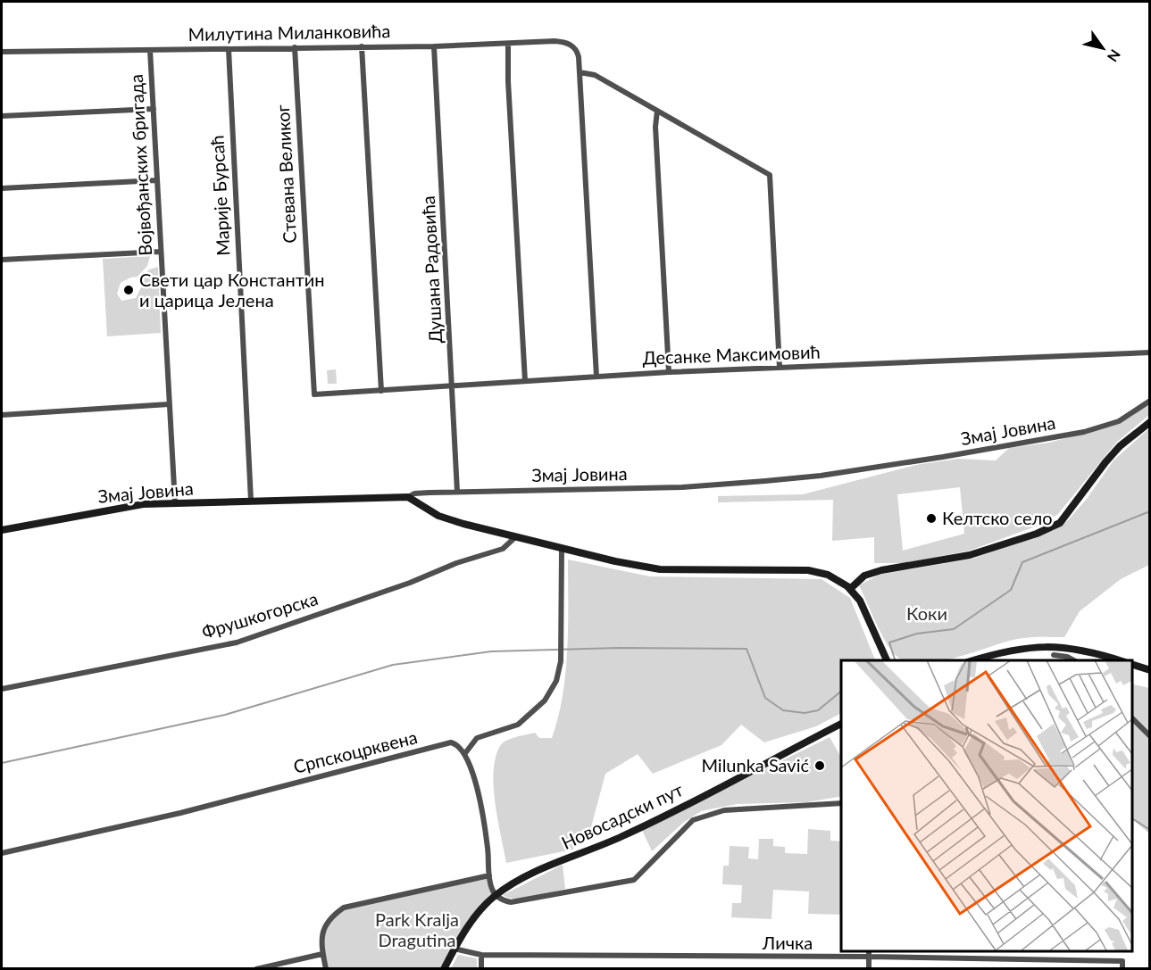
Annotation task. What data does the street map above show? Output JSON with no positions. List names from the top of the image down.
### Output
{
  "streets": {
    "street": [
      "Милутина Миланковића",
      "Војвођанских бригада",
      "Стевана Великог",
      "Марије Бурсаћ",
      "Душана Радовића",
      "Десанке Максимовић",
      "Змај Јовина",
      "Фрушкогорска",
      "Српскоцрквена",
      "Новосадски пут",
      "Личка"
    ]
  },
  "crossings": [
    ["Милутина Миланковића", "Војвођанских бригада"],
    ["Милутина Миланковића", "Стевана Великог"],
    ["Милутина Миланковића", "Марије Бурсаћ"],
    ["Милутина Миланковића", "Душана Радовића"],
    ["Војвођанских бригада", "Змај Јовина"],
    ["Стевана Великог", "Десанке Максимовић"],
    ["Марије Бурсаћ", "Змај Јовина"],
    ["Душана Радовића", "Десанке Максимовић"],
    ["Душана Радовића", "Змај Јовина"],
    ["Новосадски пут", "Личка"]
  ],
  "parks": ["Коки", "Park Kralja Dragutina"],
  "places": ["Свети цар Константин и царица Јелена", "Келтско село", "Milunka Savić"],
  "north": "bottom right"
}
